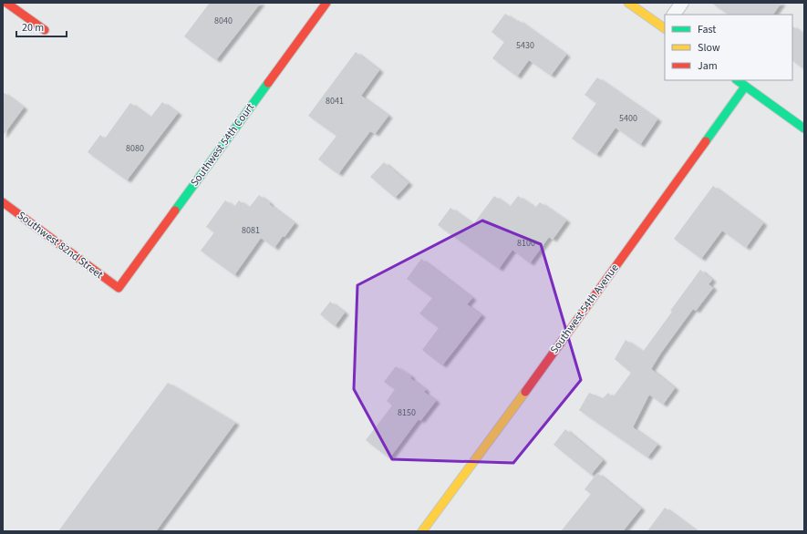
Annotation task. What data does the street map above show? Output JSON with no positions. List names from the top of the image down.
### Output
{
  "streets": {
    "street": ["Southwest 54th Court", "Southwest 82nd Street", "Southwest 54th Avenue"]
  },
  "crossings": [
    ["Southwest 54th Court", "Southwest 82nd Street"]
  ],
  "house_numbers": [
    "8040",
    "5430",
    "8041",
    "5400",
    "8080",
    "8081",
    "8100",
    "8150"
  ],
  "legend": ["Fast", "Slow", "Jam"],
  "scale_bar": "20 m"
}
